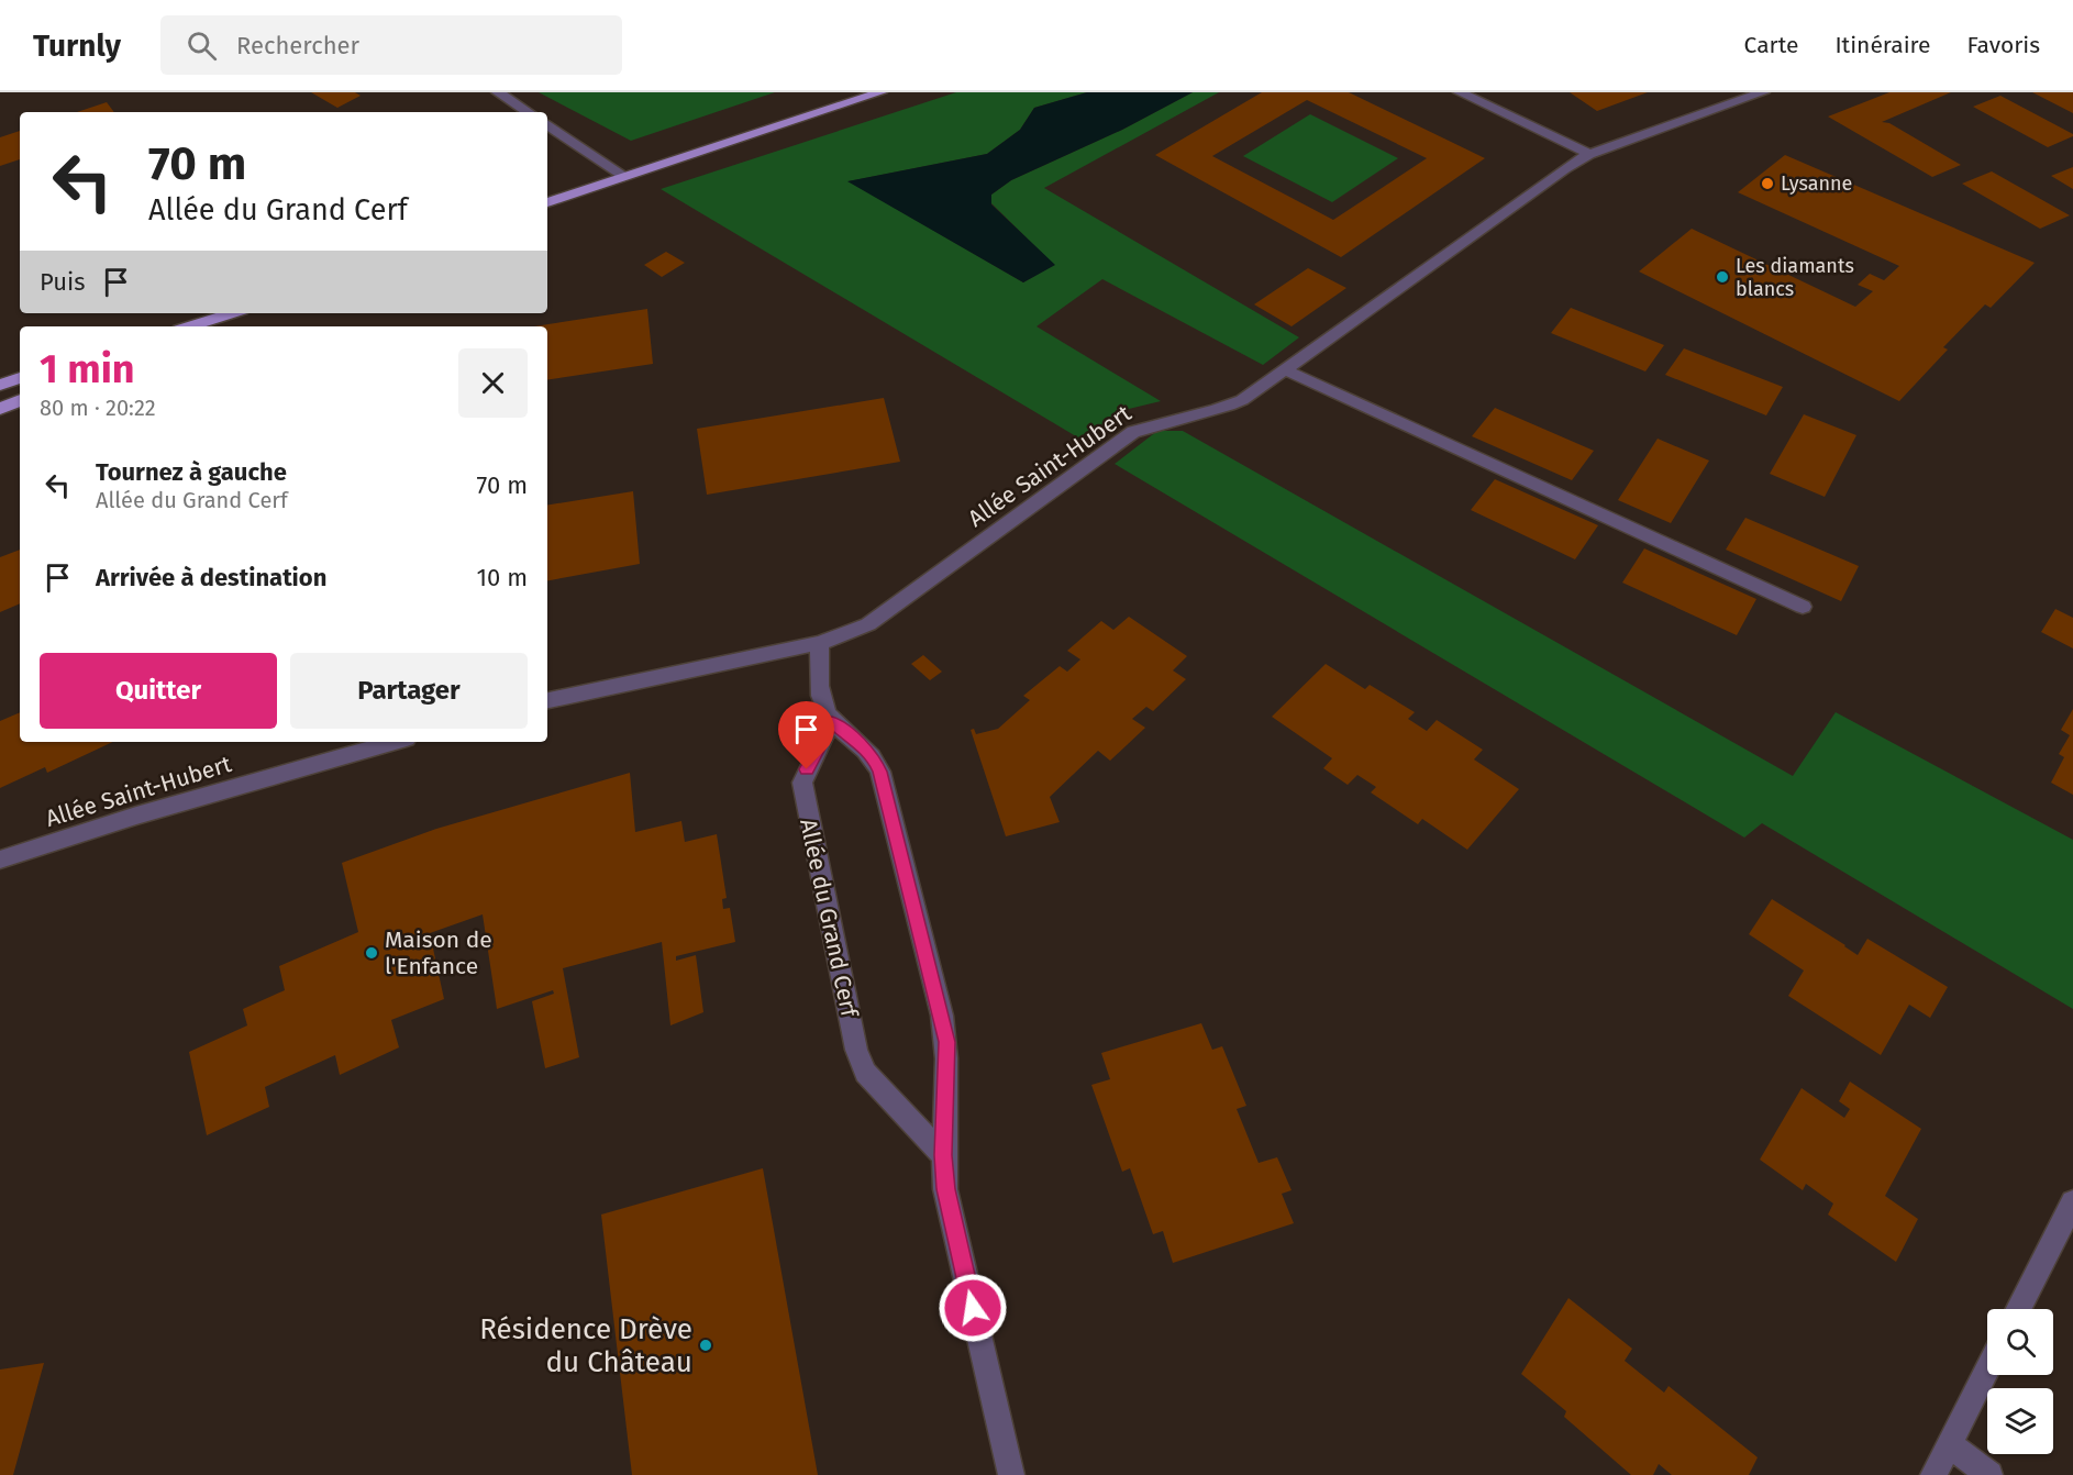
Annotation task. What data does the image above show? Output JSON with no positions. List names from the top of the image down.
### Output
{
  "streets": {
    "street": ["Allée Saint-Hubert", "Allée du Grand Cerf"]
  },
  "places": [
    "Lysanne",
    "Les diamants blancs",
    "Maison de l'Enfance",
    "Résidence Drève du Château"
  ],
  "page": {
    "header": "Turnly",
    "search": "Rechercher",
    "nav": ["Carte", "Itinéraire", "Favoris"],
    "turn": ["70 m", "Allée du Grand Cerf"],
    "then": "Puis",
    "heading": ["1 min", "80 m · 20:22"],
    "list": [
      {
        "name": "Tournez à gauche",
        "note": "Allée du Grand Cerf",
        "value": "70 m"
      },
      {
        "name": "Arrivée à destination",
        "value": "10 m"
      }
    ],
    "buttons": ["Quitter", "Partager"]
  }
}
